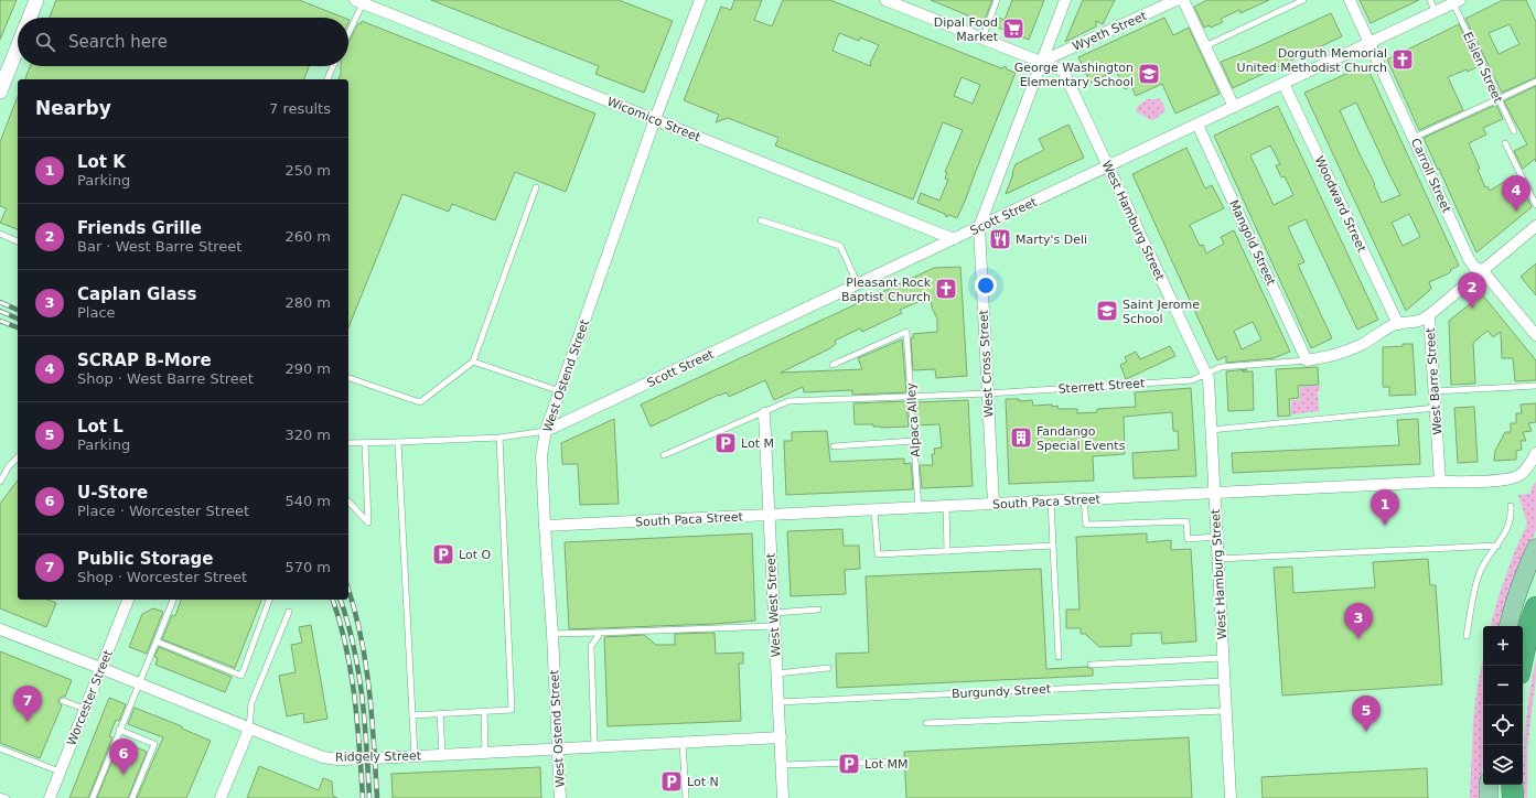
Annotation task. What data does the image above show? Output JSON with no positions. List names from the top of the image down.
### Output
{
  "streets": {
    "street": [
      "Wyeth Street",
      "Wicomico Street",
      "Carroll Street",
      "Woodward Street",
      "Scott Street",
      "West Hamburg Street",
      "Mangold Street",
      "West Cross Street",
      "West Ostend Street",
      "West Barre Street",
      "Sterrett Street",
      "South Paca Street",
      "West West Street",
      "Worcester Street",
      "Ridgely Street"
    ],
    "lane": ["Eislen Street", "Alpaca Alley", "Burgundy Street"]
  },
  "crossings": [
    ["Wyeth Street", "West Hamburg Street"],
    ["Wyeth Street", "West Cross Street"],
    ["Eislen Street", "Scott Street"],
    ["Wicomico Street", "Scott Street"],
    ["Wicomico Street", "West Ostend Street"],
    ["Carroll Street", "Scott Street"],
    ["Carroll Street", "West Barre Street"],
    ["Woodward Street", "Scott Street"],
    ["Woodward Street", "Sterrett Street"],
    ["Scott Street", "West Hamburg Street"],
    ["Scott Street", "Mangold Street"],
    ["Scott Street", "West Cross Street"],
    ["Scott Street", "West Ostend Street"],
    ["West Hamburg Street", "West Cross Street"],
    ["West Hamburg Street", "Sterrett Street"],
    ["West Hamburg Street", "South Paca Street"],
    ["West Hamburg Street", "Burgundy Street"],
    ["Mangold Street", "Sterrett Street"],
    ["West Cross Street", "Sterrett Street"],
    ["West Cross Street", "South Paca Street"],
    ["West Ostend Street", "South Paca Street"],
    ["West Ostend Street", "Ridgely Street"],
    ["West Barre Street", "Sterrett Street"],
    ["West Barre Street", "South Paca Street"],
    ["Sterrett Street", "Alpaca Alley"],
    ["Sterrett Street", "West West Street"],
    ["Alpaca Alley", "South Paca Street"],
    ["South Paca Street", "West West Street"],
    ["West West Street", "Burgundy Street"],
    ["West West Street", "Ridgely Street"],
    ["Worcester Street", "Ridgely Street"]
  ],
  "places": {
    "supermarket": ["Dipal Food Market"],
    "church": ["Dorguth Memorial United Methodist Church", "Pleasant Rock Baptist Church"],
    "school or university": ["George Washington Elementary School", "Saint Jerome School"],
    "restaurant": ["Marty's Deli"],
    "building": ["Fandango Special Events"],
    "parking": [
      "Lot M",
      "Lot O",
      "Lot MM",
      "Lot N"
    ]
  },
  "page": {
    "search": "Search here",
    "heading": ["Nearby", "7 results"],
    "list": [
      {
        "mark": "1",
        "name": "Lot K",
        "note": "Parking",
        "value": "250 m"
      },
      {
        "mark": "2",
        "name": "Friends Grille",
        "note": "Bar · West Barre Street",
        "value": "260 m"
      },
      {
        "mark": "3",
        "name": "Caplan Glass",
        "note": "Place",
        "value": "280 m"
      },
      {
        "mark": "4",
        "name": "SCRAP B-More",
        "note": "Shop · West Barre Street",
        "value": "290 m"
      },
      {
        "mark": "5",
        "name": "Lot L",
        "note": "Parking",
        "value": "320 m"
      },
      {
        "mark": "6",
        "name": "U-Store",
        "note": "Place · Worcester Street",
        "value": "540 m"
      },
      {
        "mark": "7",
        "name": "Public Storage",
        "note": "Shop · Worcester Street",
        "value": "570 m"
      }
    ],
    "pins": [
      "4",
      "2",
      "1",
      "3",
      "7",
      "5",
      "6"
    ],
    "map_buttons": ["+", "−"]
  }
}
